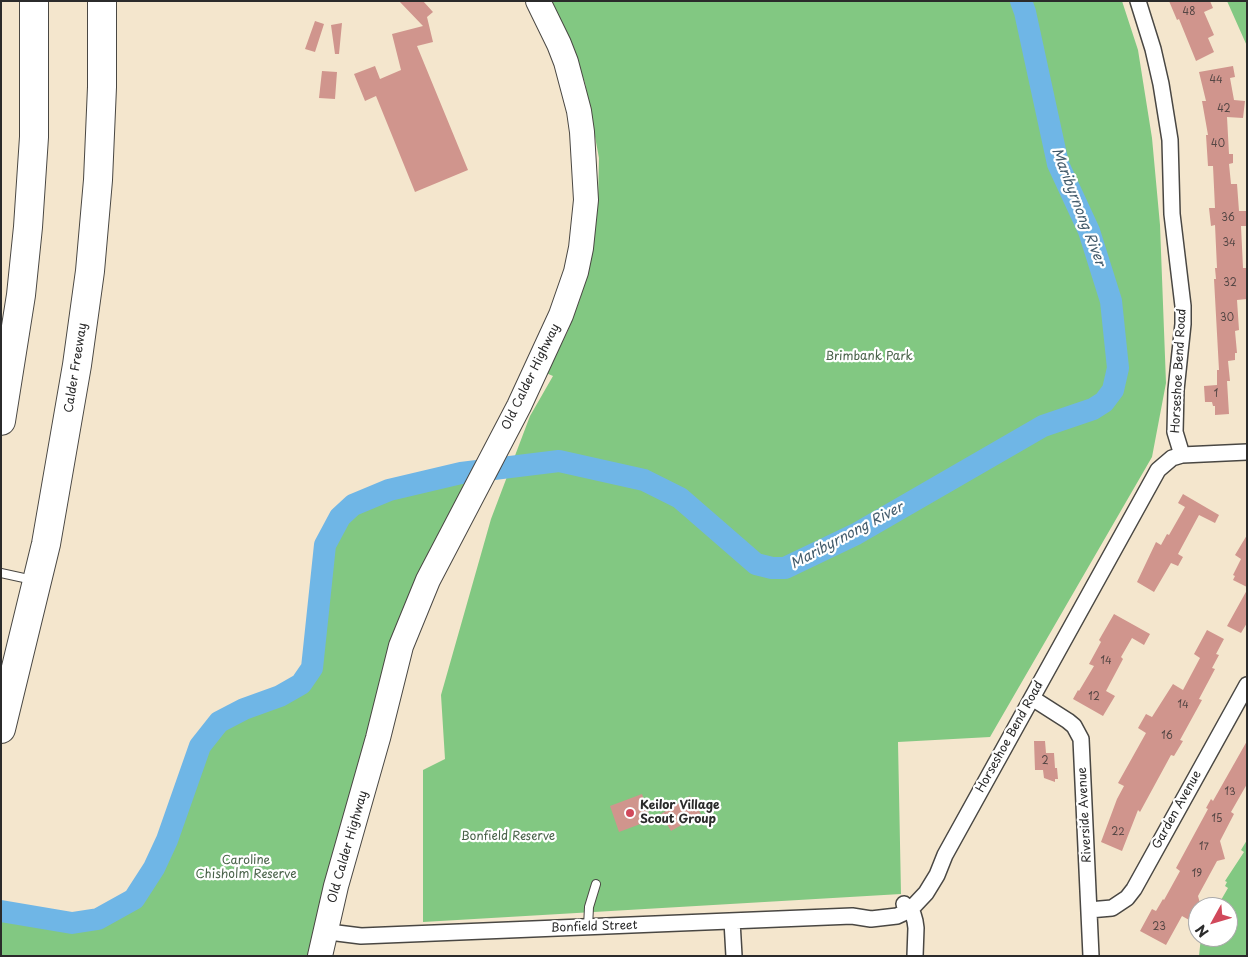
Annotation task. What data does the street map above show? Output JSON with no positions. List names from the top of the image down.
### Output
{
  "streets": {
    "highway": ["Calder Freeway"],
    "main road": ["Old Calder Highway"],
    "street": [
      "Horseshoe Bend Road",
      "Garden Avenue",
      "Riverside Avenue",
      "Bonfield Street"
    ]
  },
  "crossings": [
    ["Horseshoe Bend Road", "Riverside Avenue"],
    ["Horseshoe Bend Road", "Bonfield Street"],
    ["Old Calder Highway", "Bonfield Street"],
    ["Garden Avenue", "Riverside Avenue"]
  ],
  "water": ["Maribyrnong River"],
  "parks": ["Brimbank Park", "Bonfield Reserve", "Caroline Chisholm Reserve"],
  "places": ["Keilor Village Scout Group"],
  "house_numbers": [
    "48",
    "44",
    "42",
    "40",
    "36",
    "34",
    "32",
    "30",
    "1",
    "14",
    "12",
    "14",
    "16",
    "2",
    "13",
    "15",
    "22",
    "17",
    "19",
    "23"
  ],
  "north": "bottom left"
}
